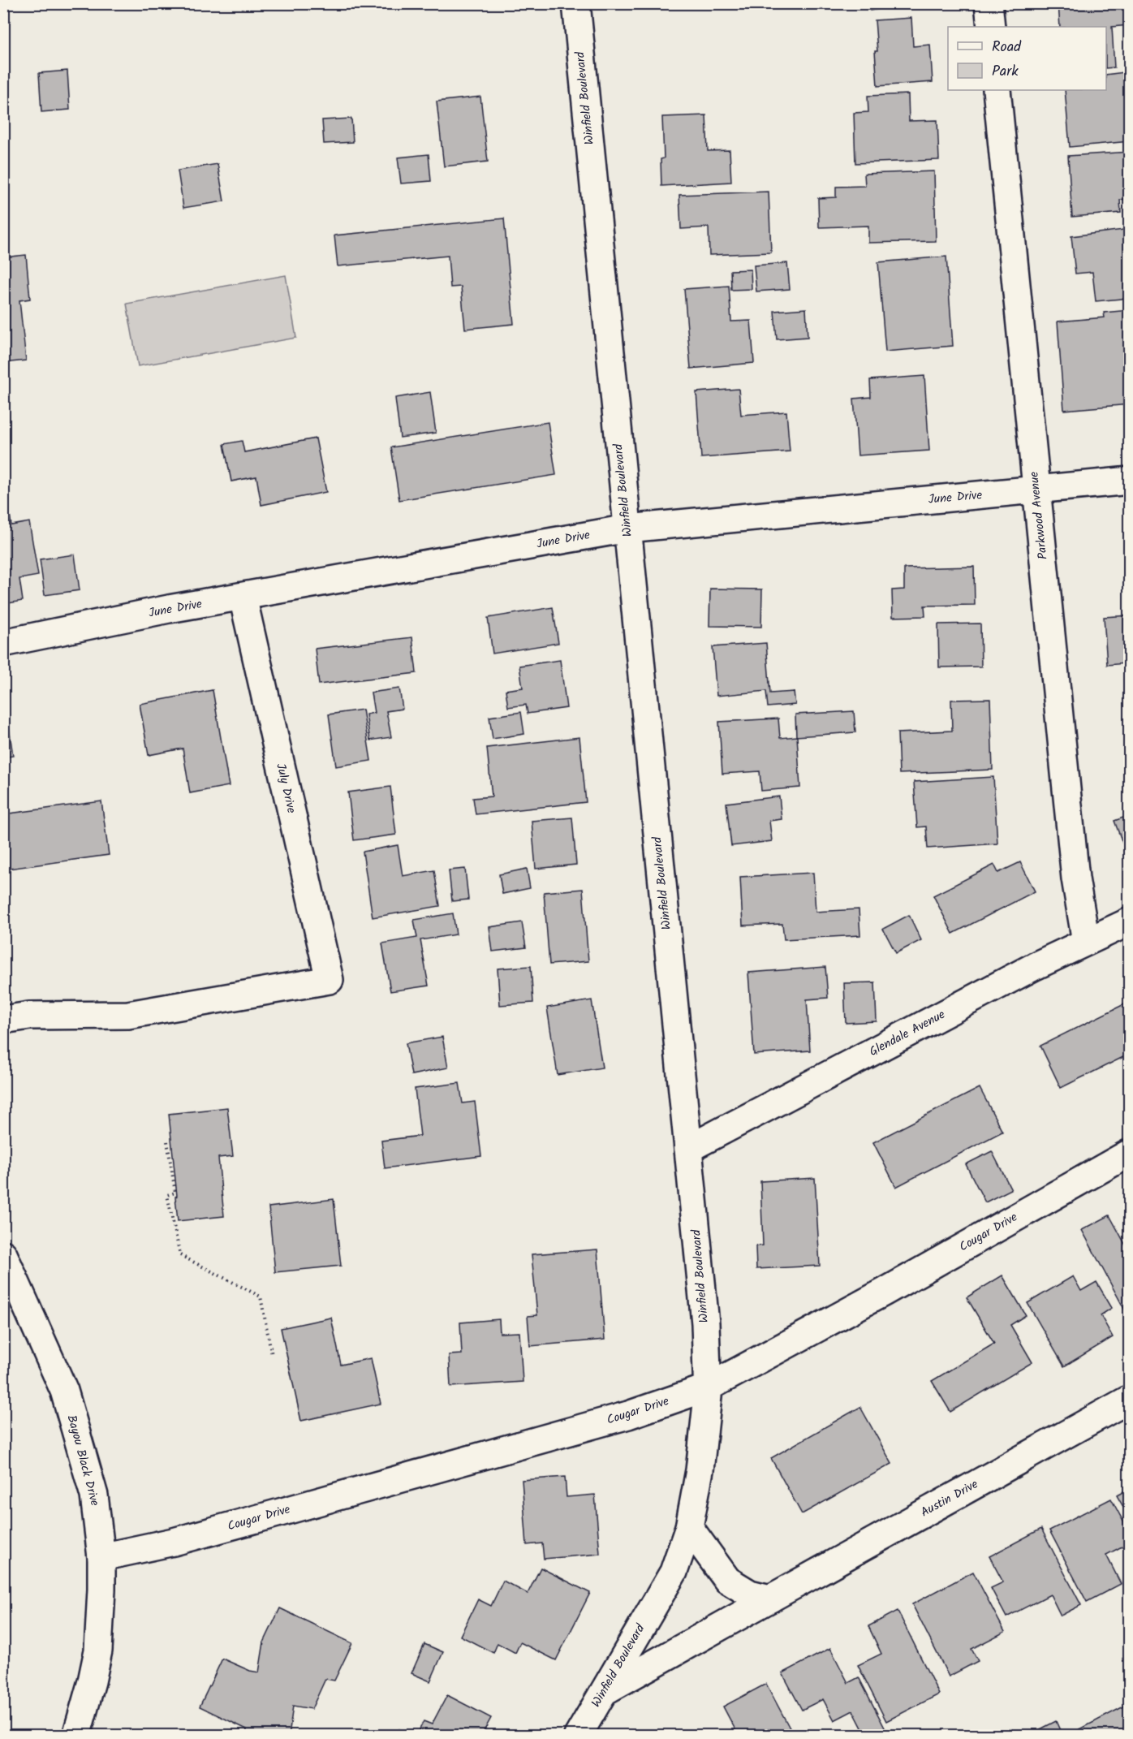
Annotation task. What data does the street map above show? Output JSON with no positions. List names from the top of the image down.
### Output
{
  "streets": {
    "street": [
      "Winfield Boulevard",
      "June Drive",
      "Parkwood Avenue",
      "July Drive",
      "Glendale Avenue",
      "Cougar Drive",
      "Bayou Black Drive",
      "Austin Drive"
    ]
  },
  "crossings": [
    ["Winfield Boulevard", "June Drive"],
    ["Winfield Boulevard", "Glendale Avenue"],
    ["Winfield Boulevard", "Cougar Drive"],
    ["Winfield Boulevard", "Austin Drive"],
    ["June Drive", "Parkwood Avenue"],
    ["June Drive", "July Drive"],
    ["Parkwood Avenue", "Glendale Avenue"],
    ["Cougar Drive", "Bayou Black Drive"]
  ],
  "legend": ["Road", "Park"]
}
